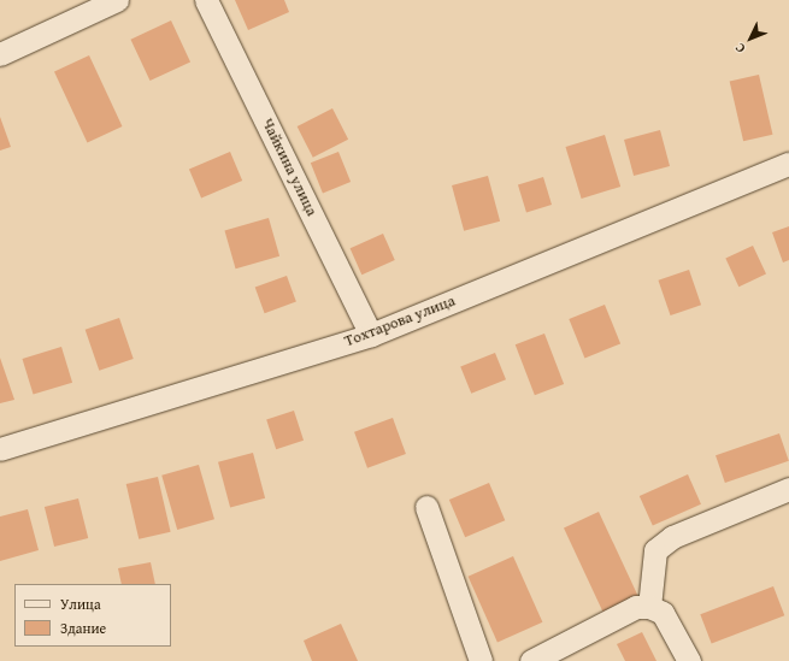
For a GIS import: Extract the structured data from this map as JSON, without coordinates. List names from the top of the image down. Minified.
{"streets":{"street":["Чайкина улица","Тохтарова улица"]},"crossings":[["Чайкина улица","Тохтарова улица"]],"legend":["Улица","Здание"],"north":"bottom left"}
